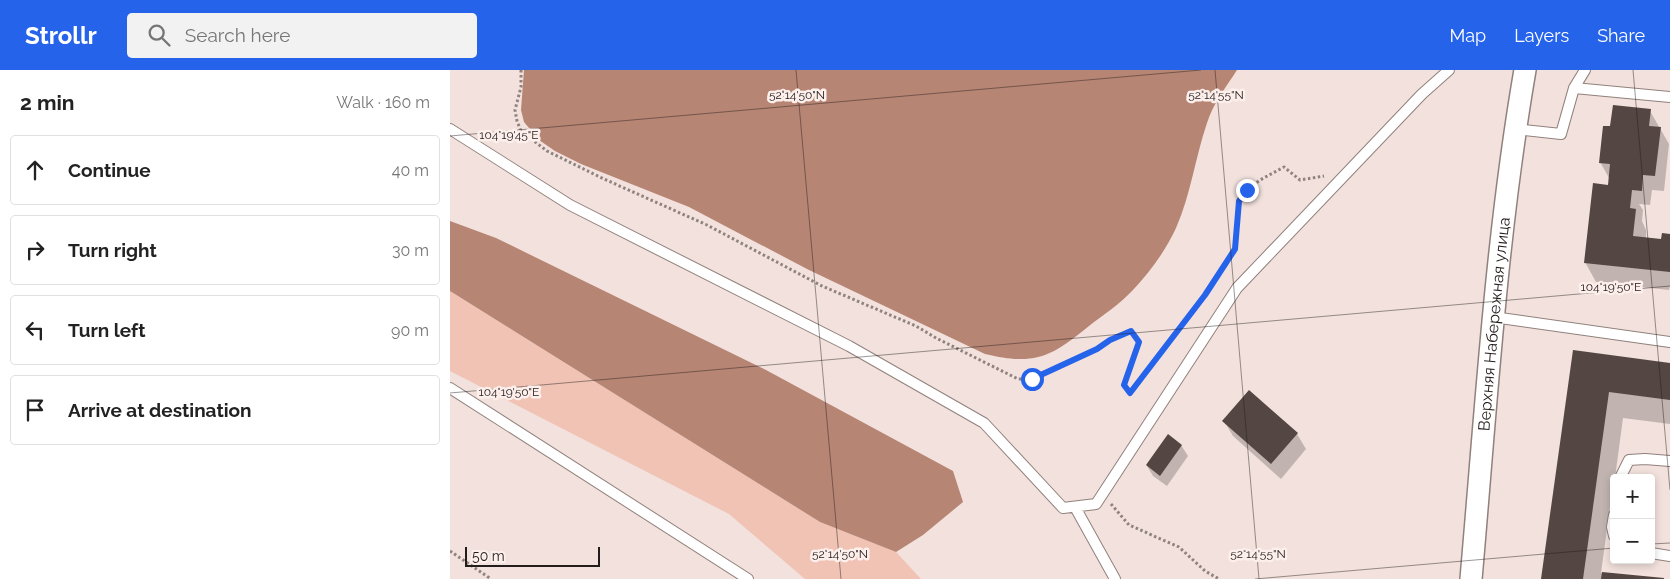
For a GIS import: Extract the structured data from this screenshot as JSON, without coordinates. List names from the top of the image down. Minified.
{"streets":{"street":["Верхняя Набережная улица"]},"scale_bar":"50 m","page":{"header":"Strollr","search":"Search here","nav":["Map","Layers","Share"],"heading":["2 min","Walk · 160 m"],"list":[["Continue","40 m"],["Turn right","30 m"],["Turn left","90 m"],"Arrive at destination"],"map_buttons":["+","−"],"scale":"50 m"},"coordinates":["52°14'50\"N","52°14'55\"N","104°19'45\"E","104°19'50\"E"]}
